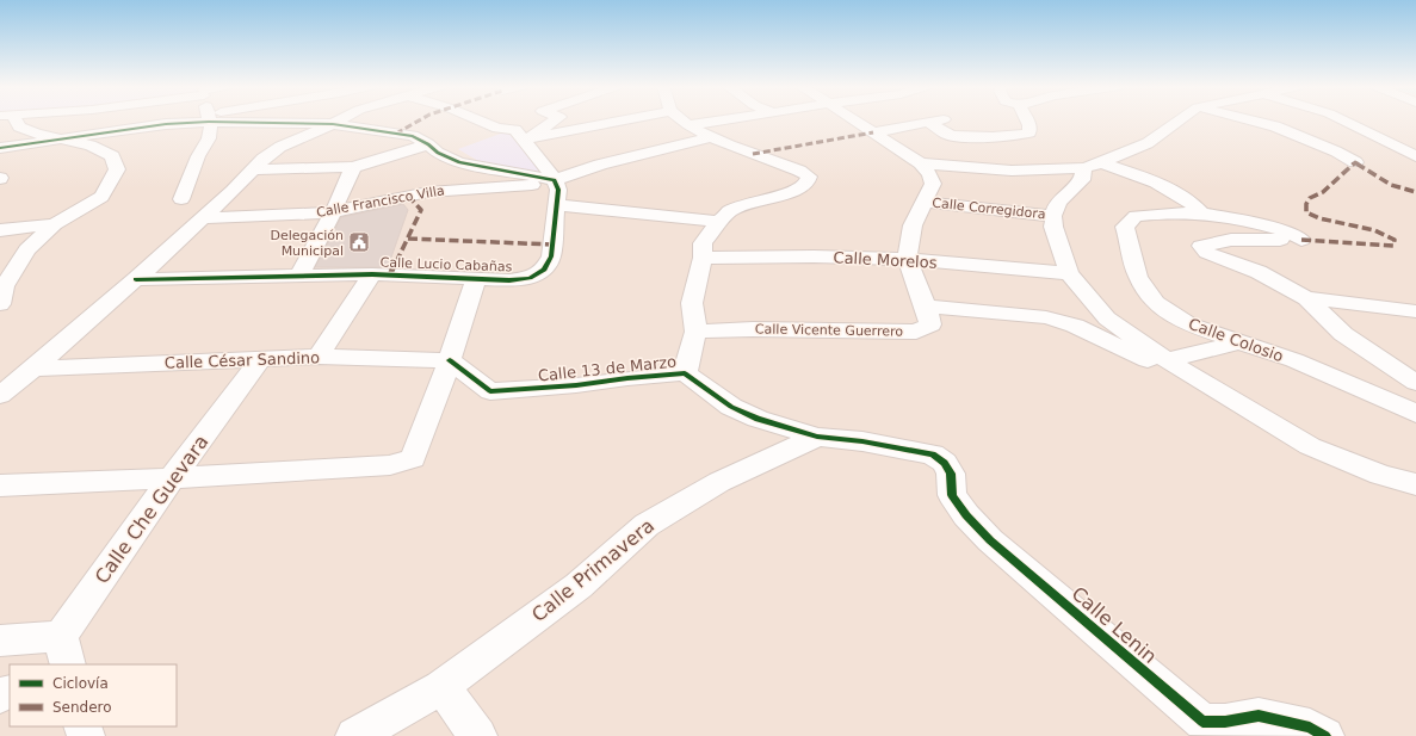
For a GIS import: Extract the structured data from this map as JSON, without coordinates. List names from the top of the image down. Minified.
{"streets":{"street":["Calle Francisco Villa","Calle Corregidora","Calle Morelos","Calle Lucio Cabañas","Calle Vicente Guerrero","Calle Colosio","Calle César Sandino","Calle 13 de Marzo","Calle Che Guevara","Calle Primavera","Calle Lenin"]},"crossings":[["Calle Francisco Villa","Calle Lucio Cabañas"],["Calle Corregidora","Calle Vicente Guerrero"],["Calle Morelos","Calle Vicente Guerrero"],["Calle Morelos","Calle 13 de Marzo"],["Calle Vicente Guerrero","Calle 13 de Marzo"],["Calle César Sandino","Calle 13 de Marzo"],["Calle César Sandino","Calle Che Guevara"],["Calle 13 de Marzo","Calle Primavera"],["Calle 13 de Marzo","Calle Lenin"]],"places":{"public building":["Delegación Municipal"]},"legend":["Ciclovía","Sendero"]}
